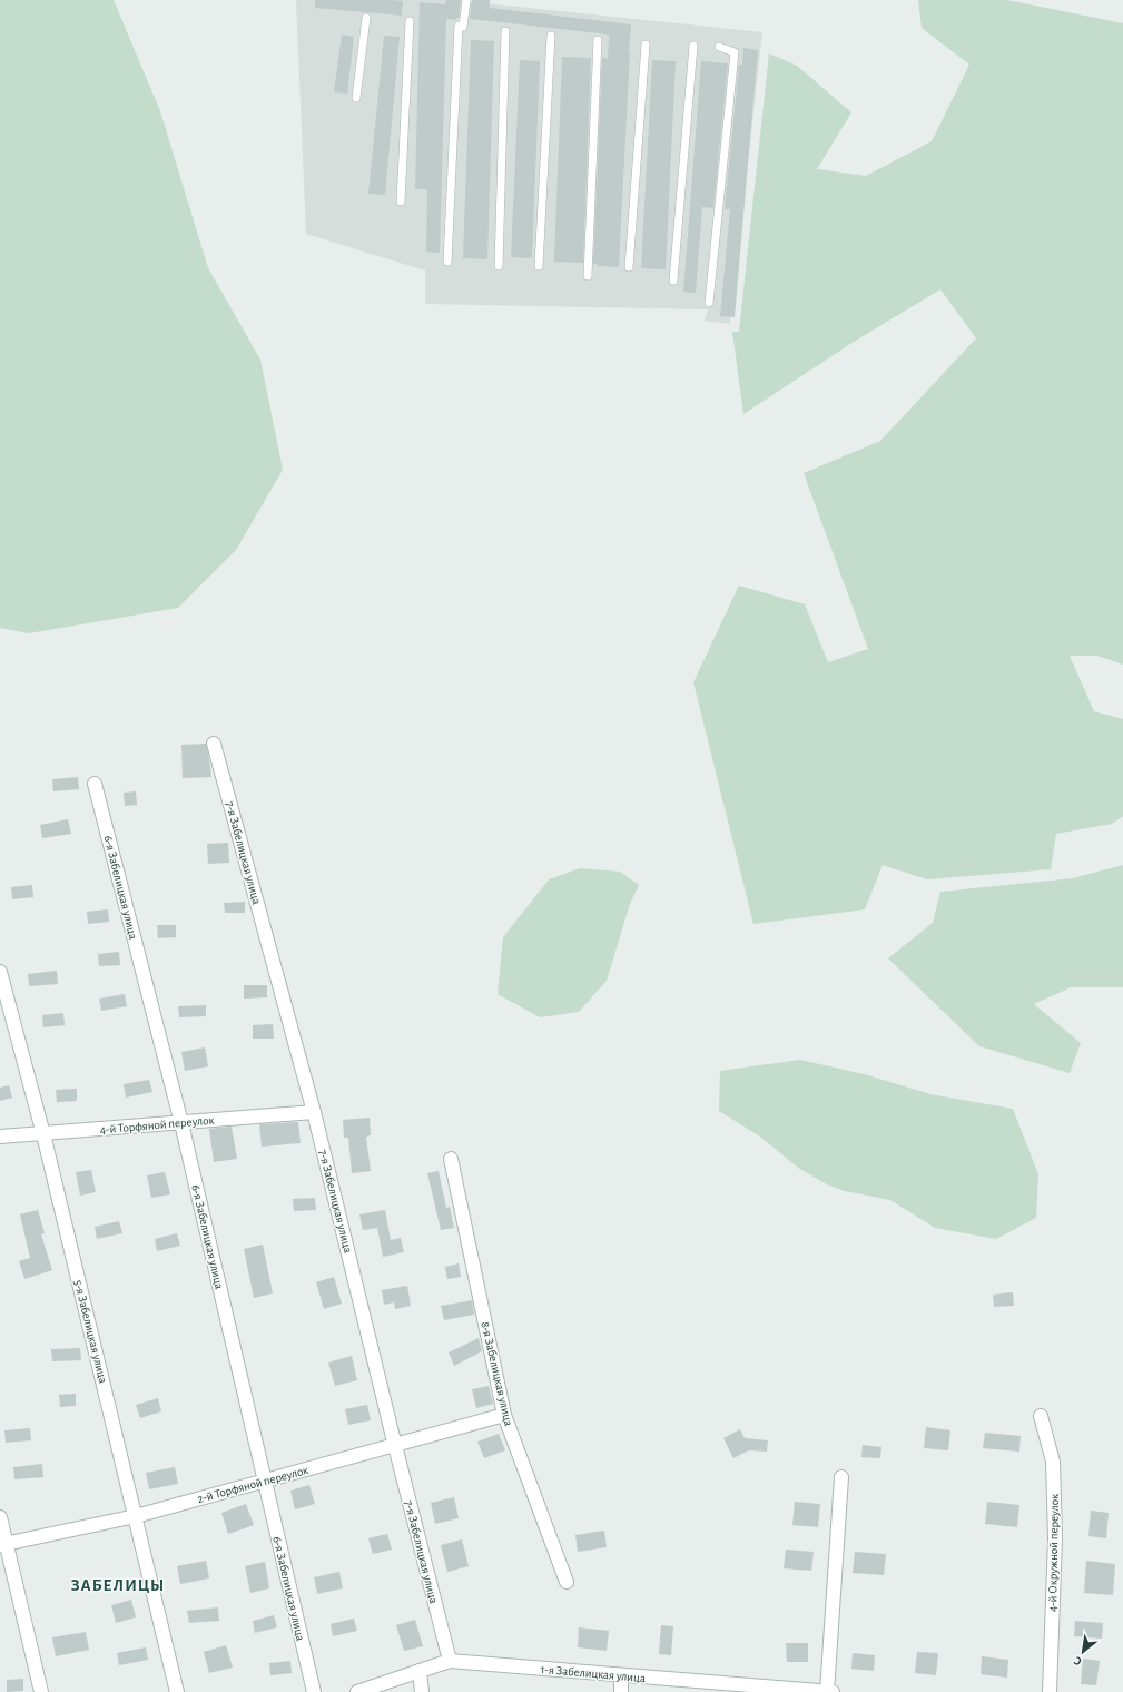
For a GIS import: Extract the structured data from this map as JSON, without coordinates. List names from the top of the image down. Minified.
{"streets":{"street":["7-я Забелицкая улица","6-я Забелицкая улица","4-й Торфяной переулок","5-я Забелицкая улица","8-я Забелицкая улица","2-й Торфяной переулок","4-й Окружной переулок","1-я Забелицкая улица"]},"crossings":[["7-я Забелицкая улица","4-й Торфяной переулок"],["7-я Забелицкая улица","2-й Торфяной переулок"],["7-я Забелицкая улица","1-я Забелицкая улица"],["6-я Забелицкая улица","4-й Торфяной переулок"],["6-я Забелицкая улица","2-й Торфяной переулок"],["4-й Торфяной переулок","5-я Забелицкая улица"],["5-я Забелицкая улица","2-й Торфяной переулок"],["8-я Забелицкая улица","2-й Торфяной переулок"]],"districts":["ЗАБЕЛИЦЫ"],"north":"bottom left"}
